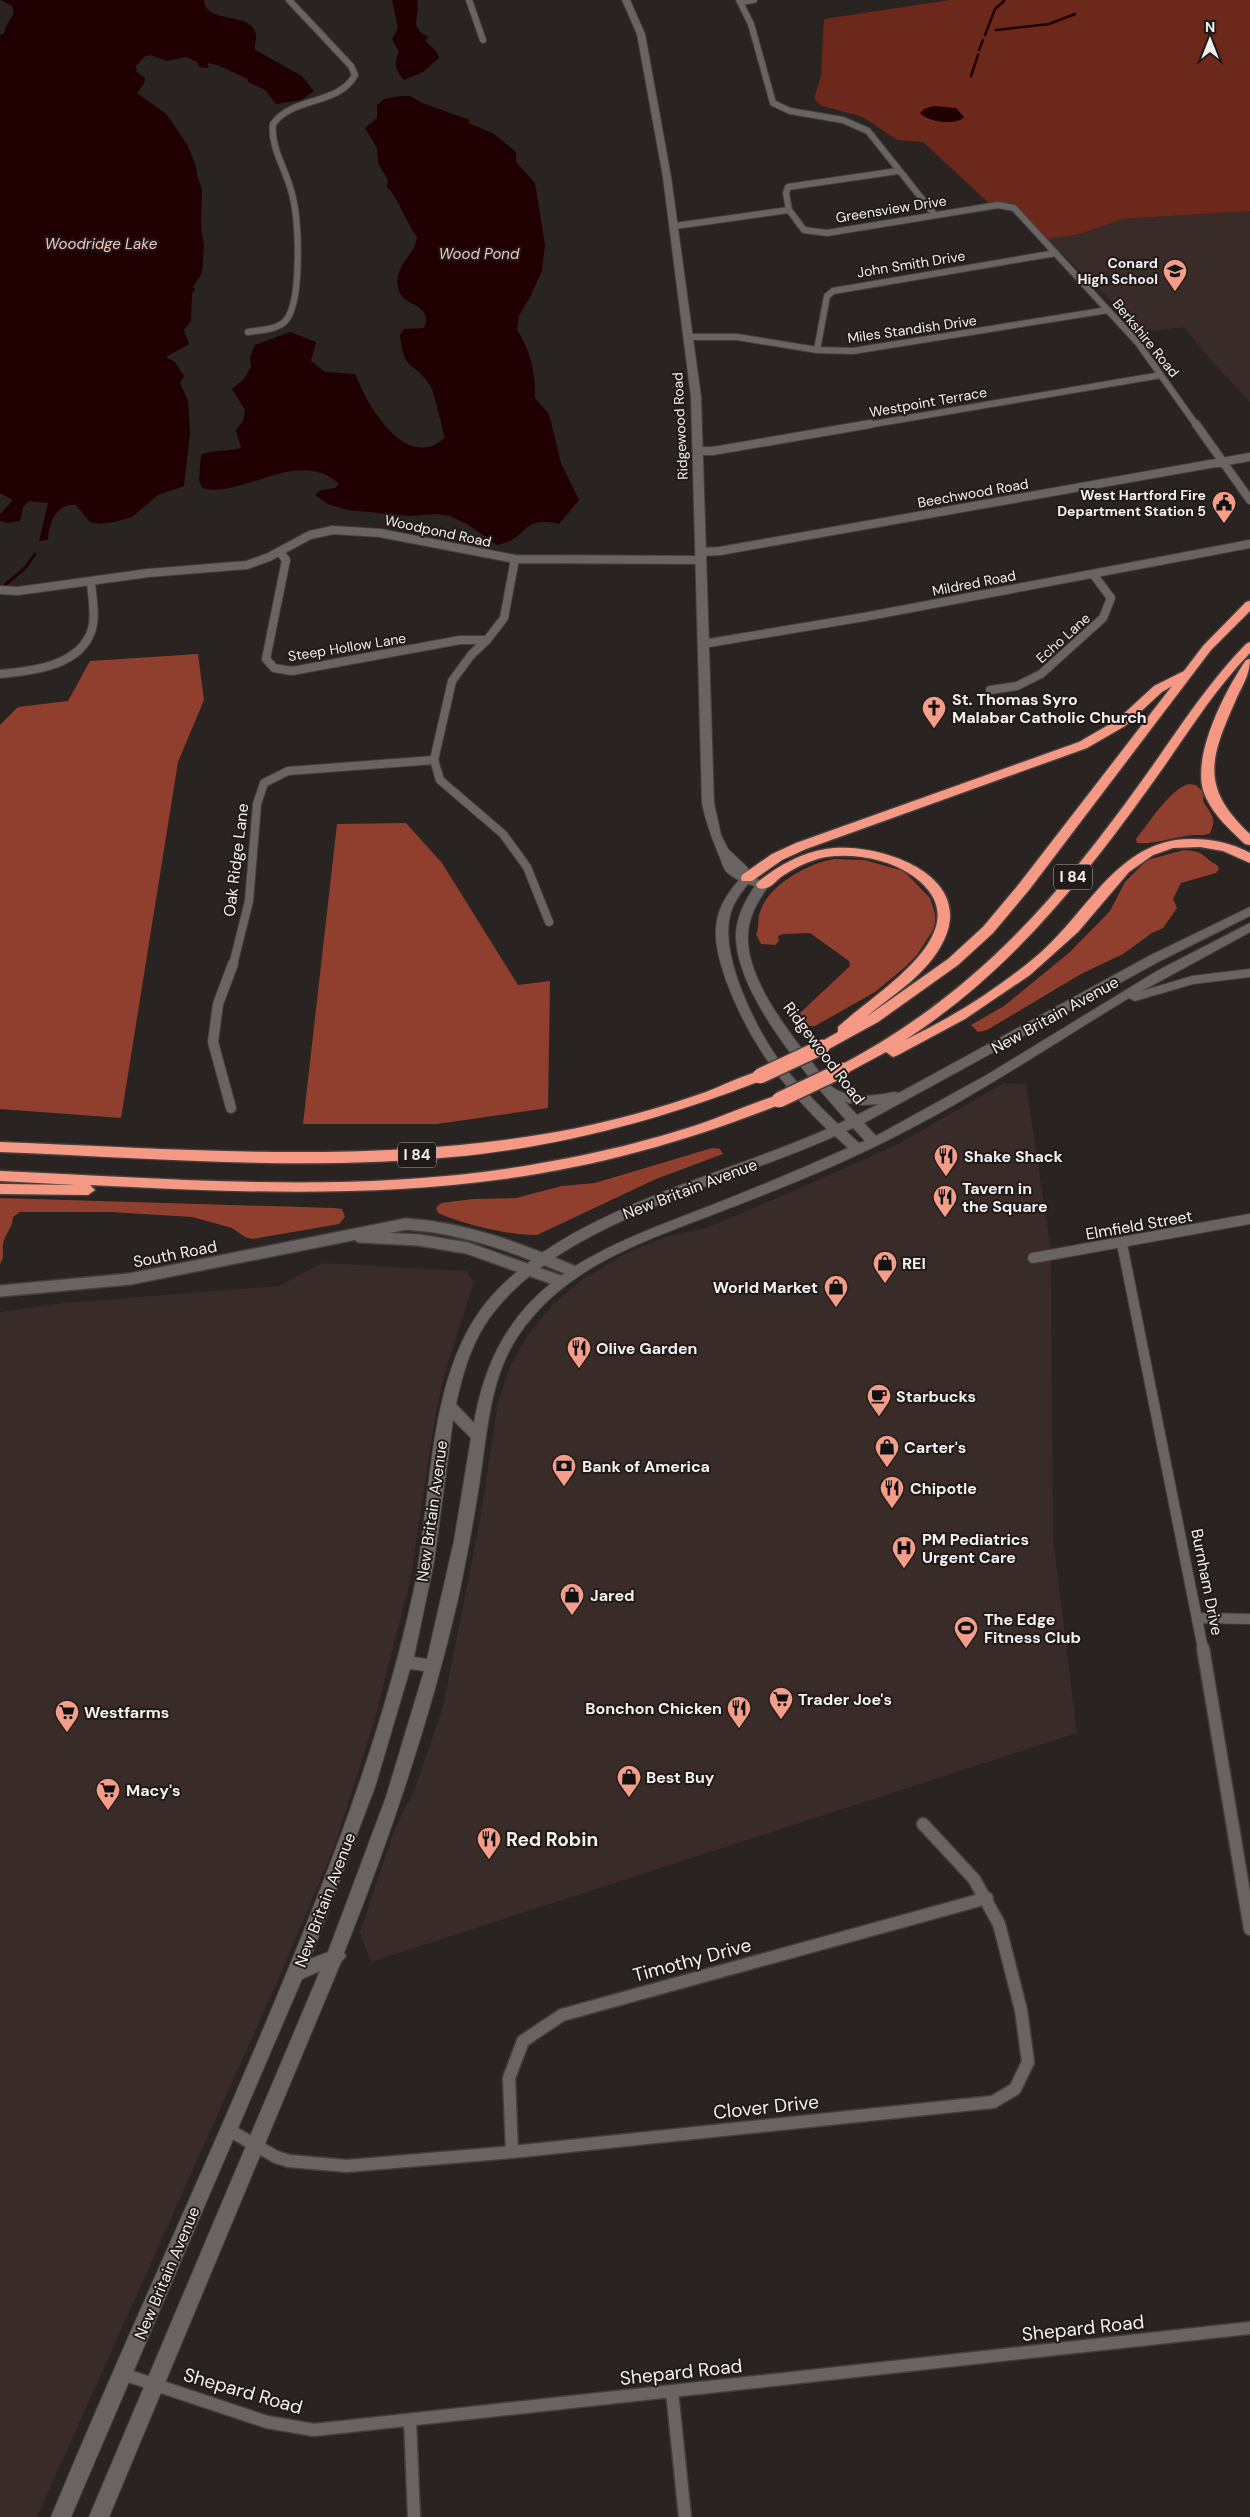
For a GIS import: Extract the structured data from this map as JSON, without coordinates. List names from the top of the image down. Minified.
{"streets":{"highway":["I 84"],"main road":["Ridgewood Road","New Britain Avenue"],"street":["Greensview Drive","John Smith Drive","Miles Standish Drive","Berkshire Road","Westpoint Terrace","Beechwood Road","Woodpond Road","Mildred Road","Echo Lane","Steep Hollow Lane","Oak Ridge Lane","Elmfield Street","South Road","Burnham Drive","Timothy Drive","Clover Drive","Shepard Road"]},"crossings":[["Greensview Drive","Berkshire Road"],["John Smith Drive","Miles Standish Drive"],["John Smith Drive","Berkshire Road"],["Miles Standish Drive","Berkshire Road"],["Miles Standish Drive","Ridgewood Road"],["Berkshire Road","Westpoint Terrace"],["Berkshire Road","Beechwood Road"],["Westpoint Terrace","Ridgewood Road"],["Ridgewood Road","Beechwood Road"],["Ridgewood Road","Woodpond Road"],["Ridgewood Road","Mildred Road"],["Ridgewood Road","New Britain Avenue"],["Beechwood Road","Woodpond Road"],["Woodpond Road","Steep Hollow Lane"],["Mildred Road","Echo Lane"],["New Britain Avenue","South Road"],["New Britain Avenue","Clover Drive"],["New Britain Avenue","Shepard Road"],["Elmfield Street","Burnham Drive"],["Timothy Drive","Clover Drive"]],"water":["Woodridge Lake","Wood Pond"],"places":{"school or university":["Conard High School"],"public building":["West Hartford Fire Department Station 5"],"church":["St. Thomas Syro Malabar Catholic Church"],"restaurant":["Shake Shack","Tavern in the Square","Olive Garden","Chipotle","Bonchon Chicken","Red Robin"],"shop":["REI","World Market","Carter's","Jared","Best Buy"],"cafe":["Starbucks"],"bank":["Bank of America"],"hospital":["PM Pediatrics Urgent Care"],"sports":["The Edge Fitness Club"],"supermarket":["Trader Joe's","Westfarms","Macy's"]},"north":"top"}
